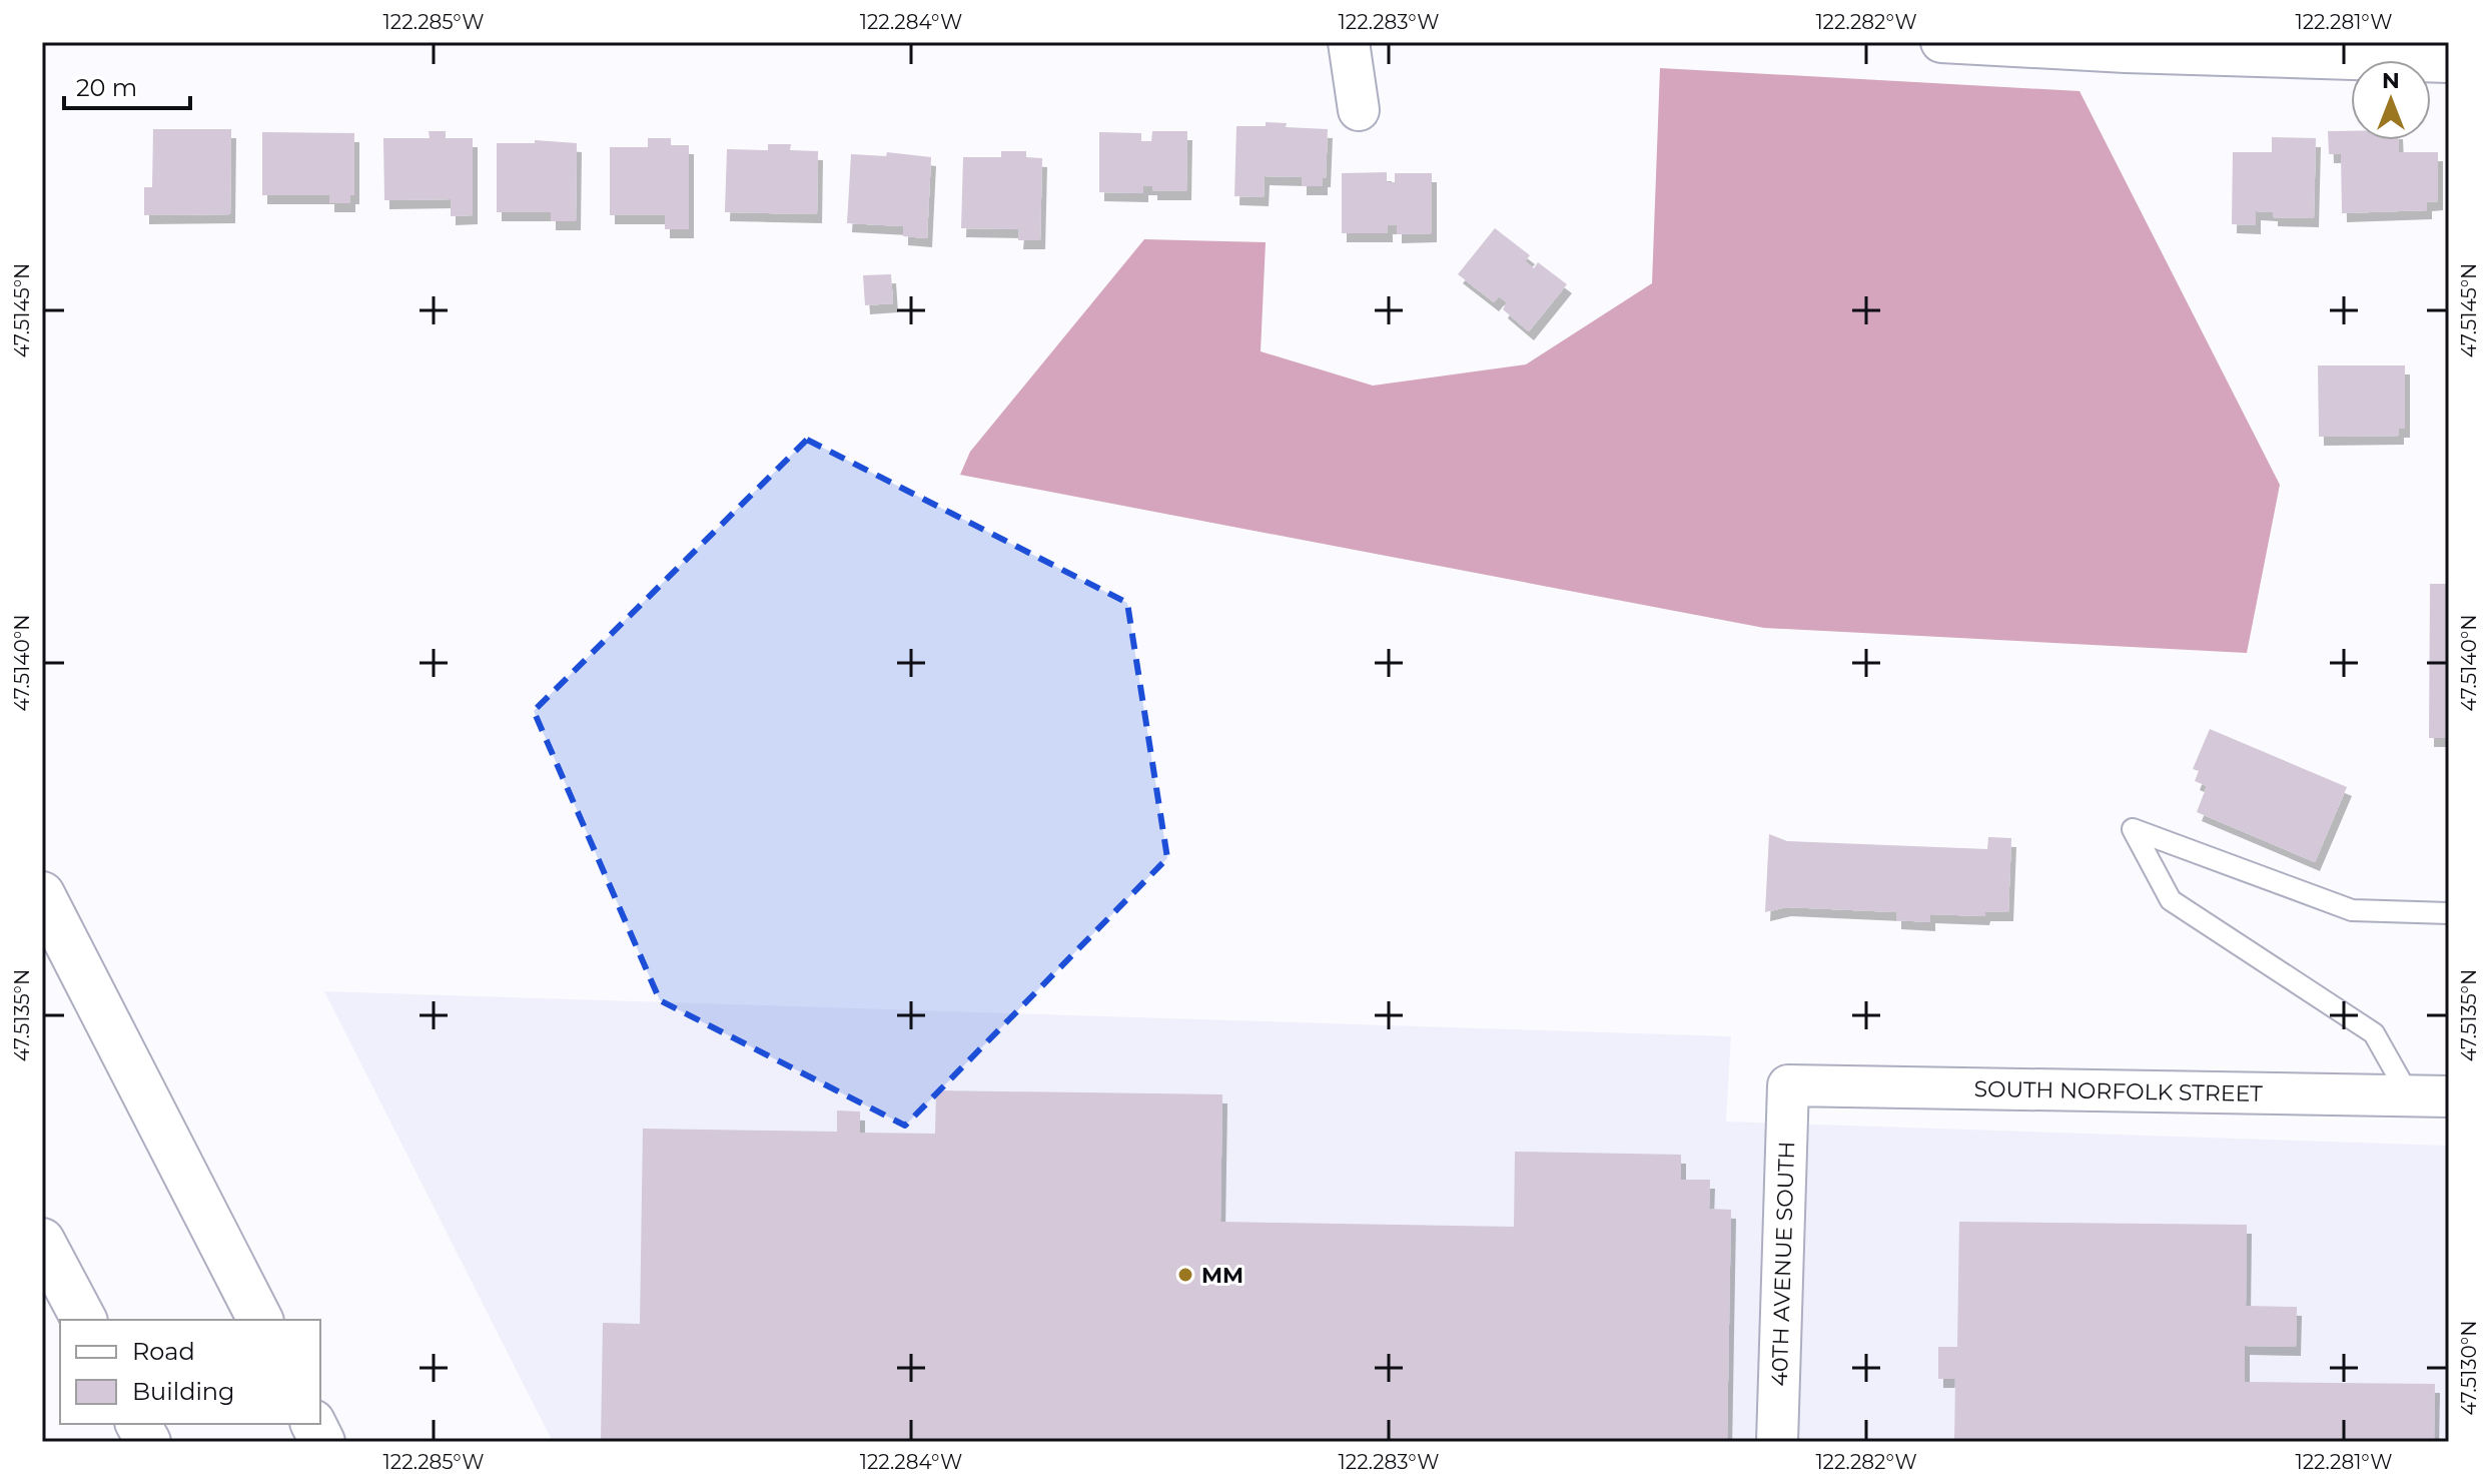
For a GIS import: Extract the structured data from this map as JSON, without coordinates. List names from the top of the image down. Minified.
{"streets":{"street":["SOUTH NORFOLK STREET","40TH AVENUE SOUTH"]},"crossings":[["SOUTH NORFOLK STREET","40TH AVENUE SOUTH"]],"places":["MM"],"legend":["Road","Building"],"scale_bar":"20 m","north":"top","coordinates":["122.285°W","122.284°W","122.283°W","122.282°W","122.281°W","47.5145°N","47.5140°N","47.5135°N","47.5130°N"]}
